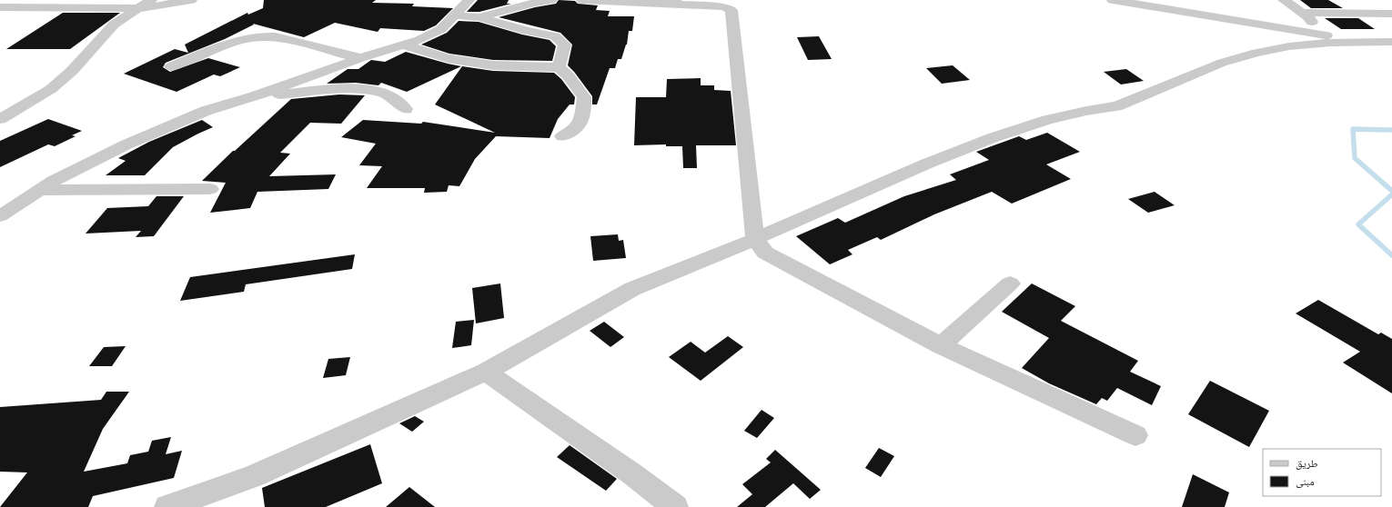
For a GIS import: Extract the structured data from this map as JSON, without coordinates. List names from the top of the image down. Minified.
{"legend":["طريق","مبنى"]}
